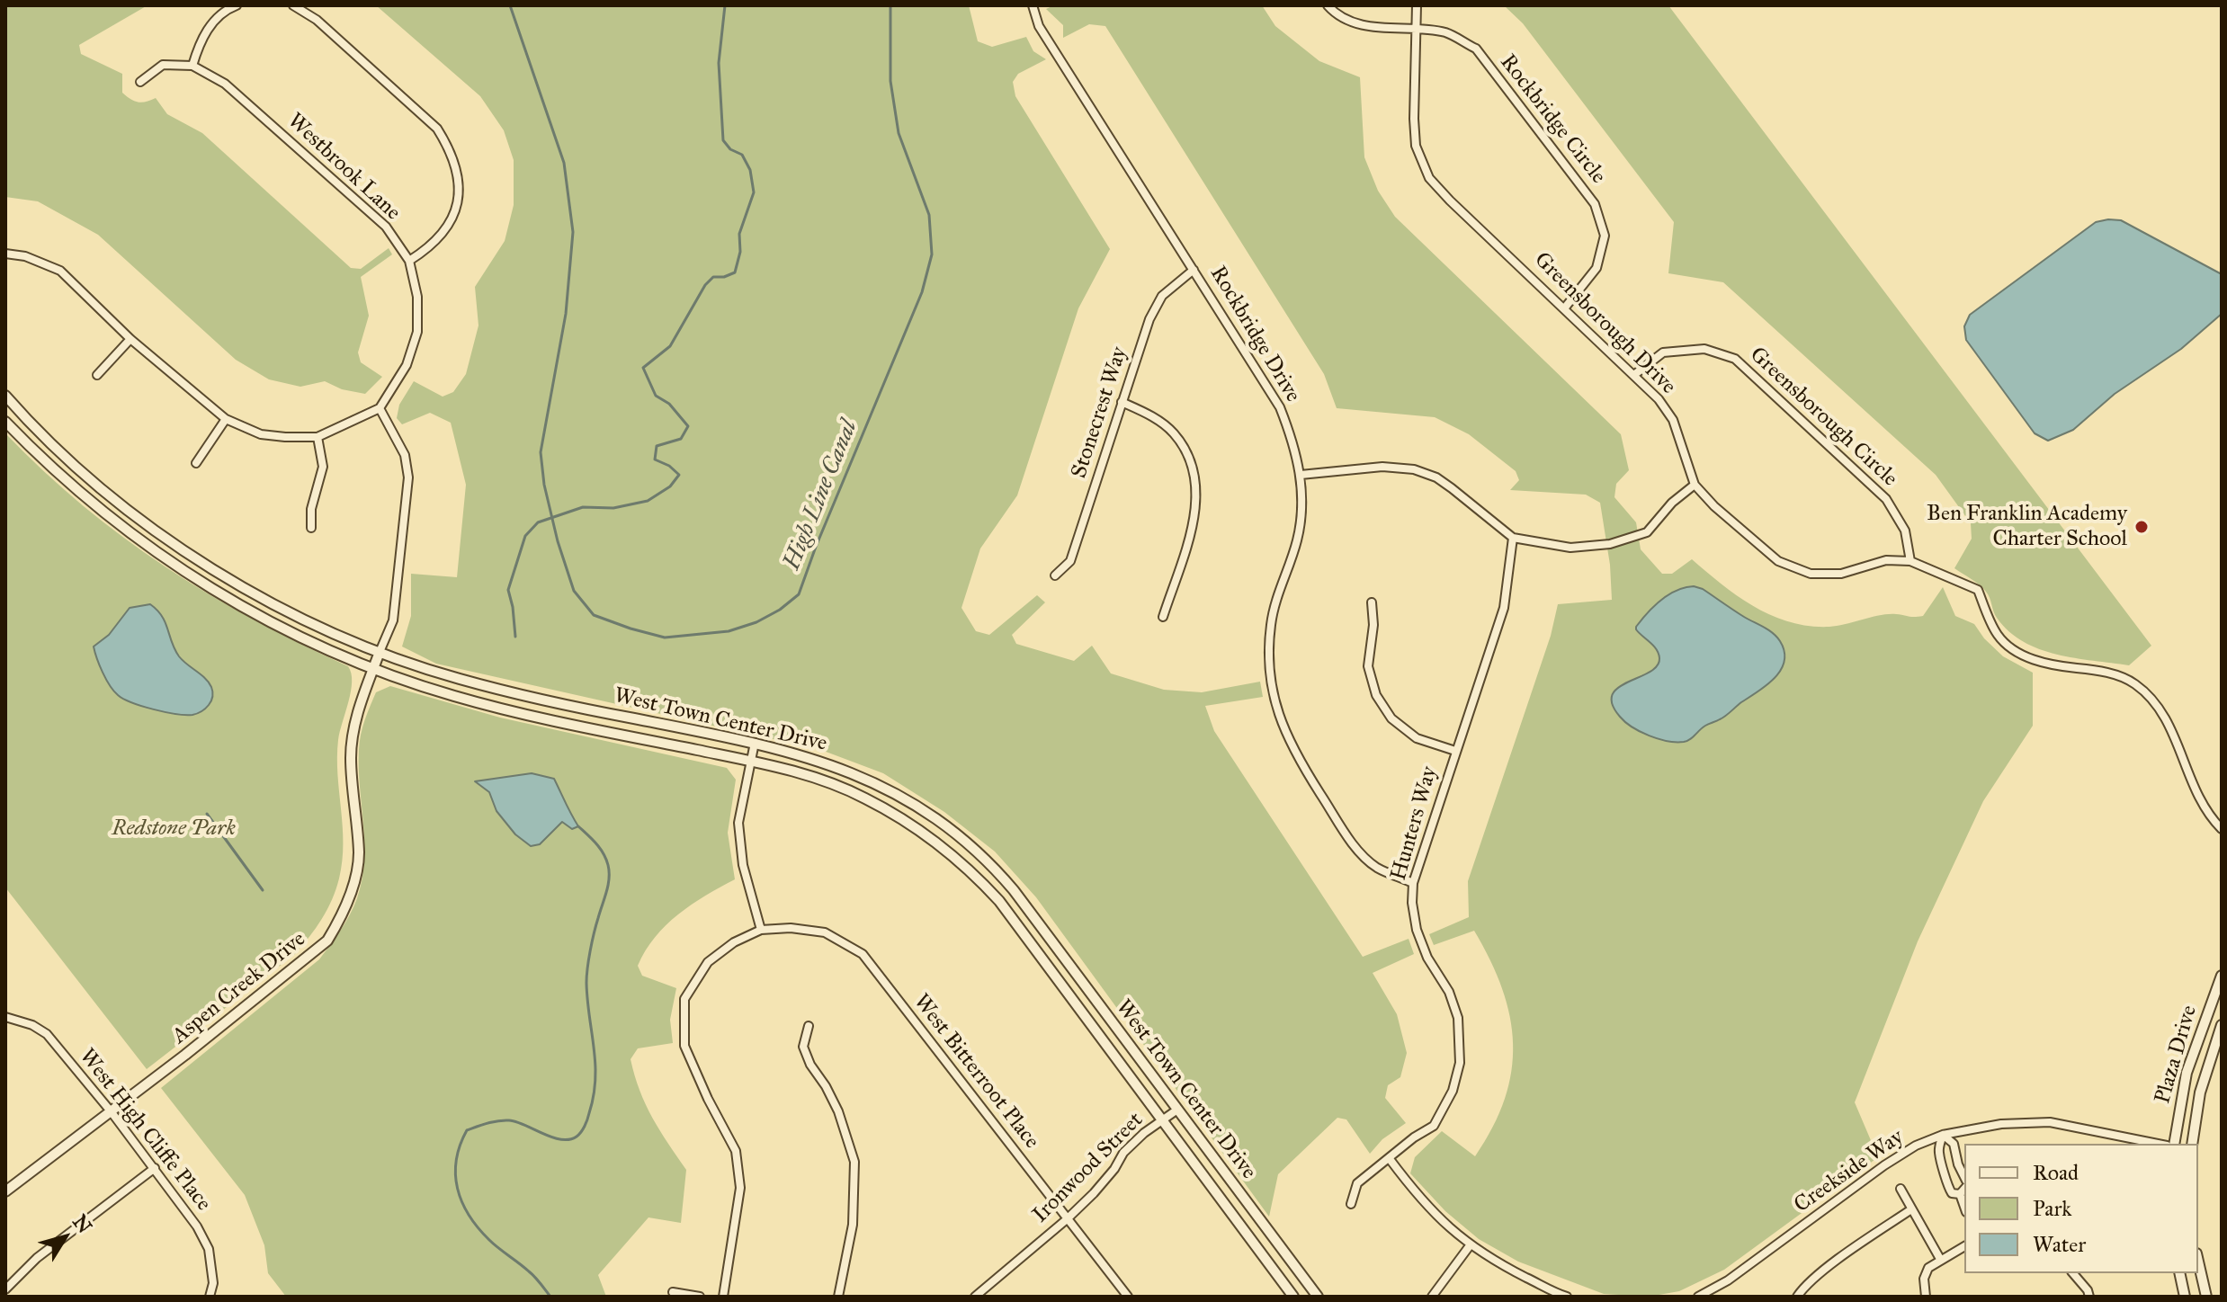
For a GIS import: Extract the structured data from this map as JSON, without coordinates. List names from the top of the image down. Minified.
{"streets":{"street":["Rockbridge Circle","Westbrook Lane","Greensborough Drive","Rockbridge Drive","Stonecrest Way","Greensborough Circle","West Town Center Drive","Hunters Way","Aspen Creek Drive","Plaza Drive","West Bitterroot Place","West High Cliffe Place","Ironwood Street","Creekside Way"]},"crossings":[["Rockbridge Circle","Greensborough Drive"],["Westbrook Lane","Aspen Creek Drive"],["Greensborough Drive","Greensborough Circle"],["Rockbridge Drive","Stonecrest Way"],["Rockbridge Drive","Hunters Way"],["West Town Center Drive","Aspen Creek Drive"],["West Town Center Drive","Ironwood Street"],["Aspen Creek Drive","West High Cliffe Place"],["West Bitterroot Place","Ironwood Street"]],"water":["High Line Canal"],"parks":["Redstone Park"],"places":["Ben Franklin Academy Charter School"],"legend":["Road","Park","Water"],"north":"top right"}
